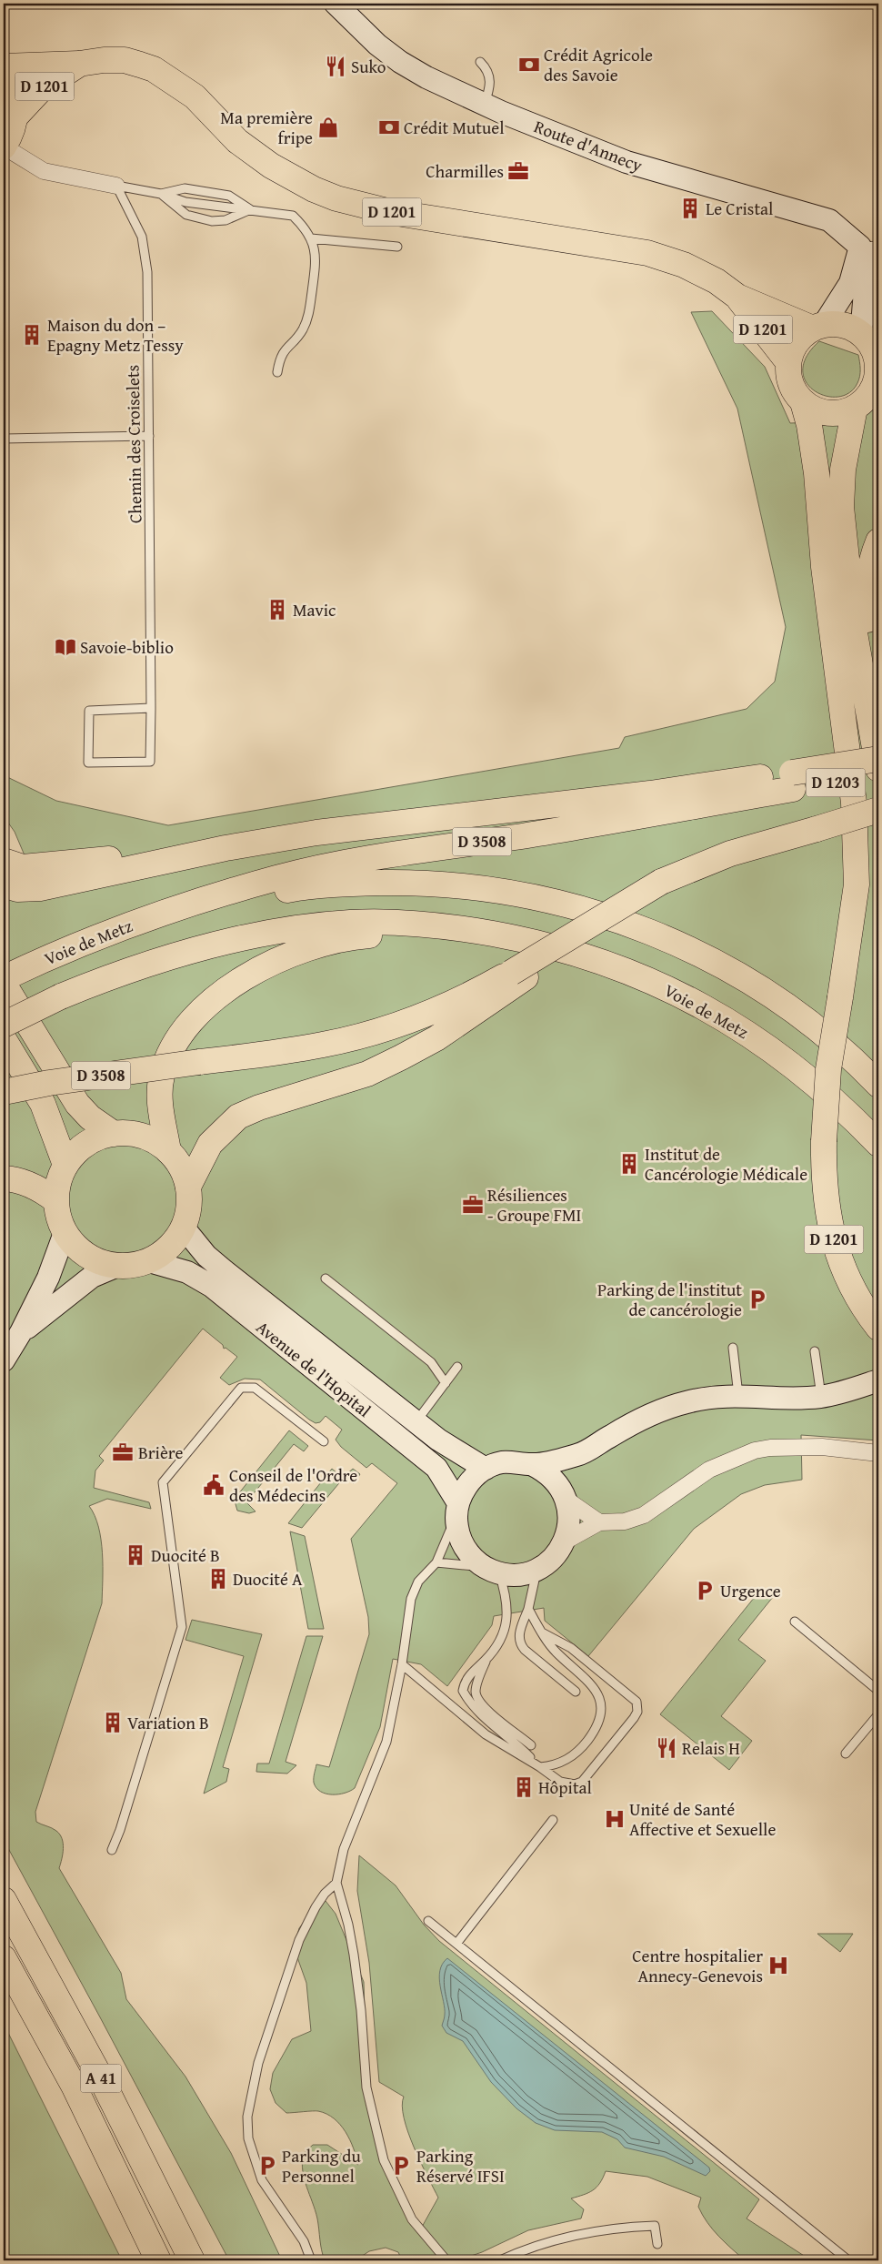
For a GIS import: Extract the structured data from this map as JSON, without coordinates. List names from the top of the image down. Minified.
{"streets":{"main road":["D 1201","D 1203","D 3508","Voie de Metz","A 41"],"street":["Route d'Annecy","Avenue de l'Hopital"],"lane":["Chemin des Croiselets"]},"crossings":[["D 1201","Route d'Annecy"],["D 1203","D 3508"],["D 3508","Voie de Metz"]],"places":{"bank":["Crédit Agricole des Savoie","Crédit Mutuel"],"restaurant":["Suko","Relais H"],"shop":["Ma première fripe"],"office":["Charmilles","Résiliences - Groupe FMI","Brière"],"building":["Le Cristal","Maison du don – Epagny Metz Tessy","Mavic","Institut de Cancérologie Médicale","Duocité B","Duocité A","Variation B","Hôpital"],"library":["Savoie-biblio"],"parking":["Parking de l'institut de cancérologie","Urgence","Parking du Personnel","Parking Réservé IFSI"],"public building":["Conseil de l'Ordre des Médecins"],"hospital":["Unité de Santé Affective et Sexuelle","Centre hospitalier Annecy-Genevois"]}}
